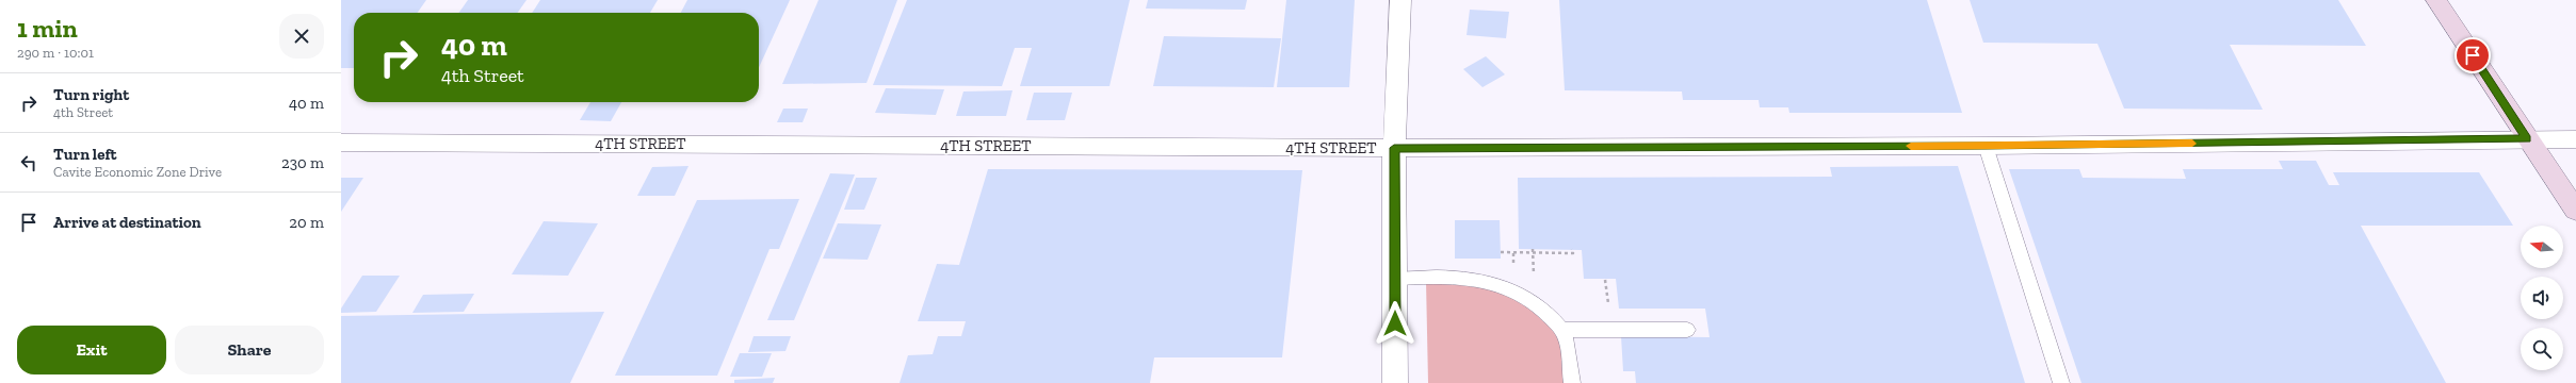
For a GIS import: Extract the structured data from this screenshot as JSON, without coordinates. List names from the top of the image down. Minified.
{"streets":{"street":["4TH STREET"]},"north":"left","page":{"heading":["1 min","290 m · 10:01"],"turn":["40 m","4th Street"],"list":[{"name":"Turn right","note":"4th Street","value":"40 m"},{"name":"Turn left","note":"Cavite Economic Zone Drive","value":"230 m"},{"name":"Arrive at destination","value":"20 m"}],"buttons":["Exit","Share"]}}
